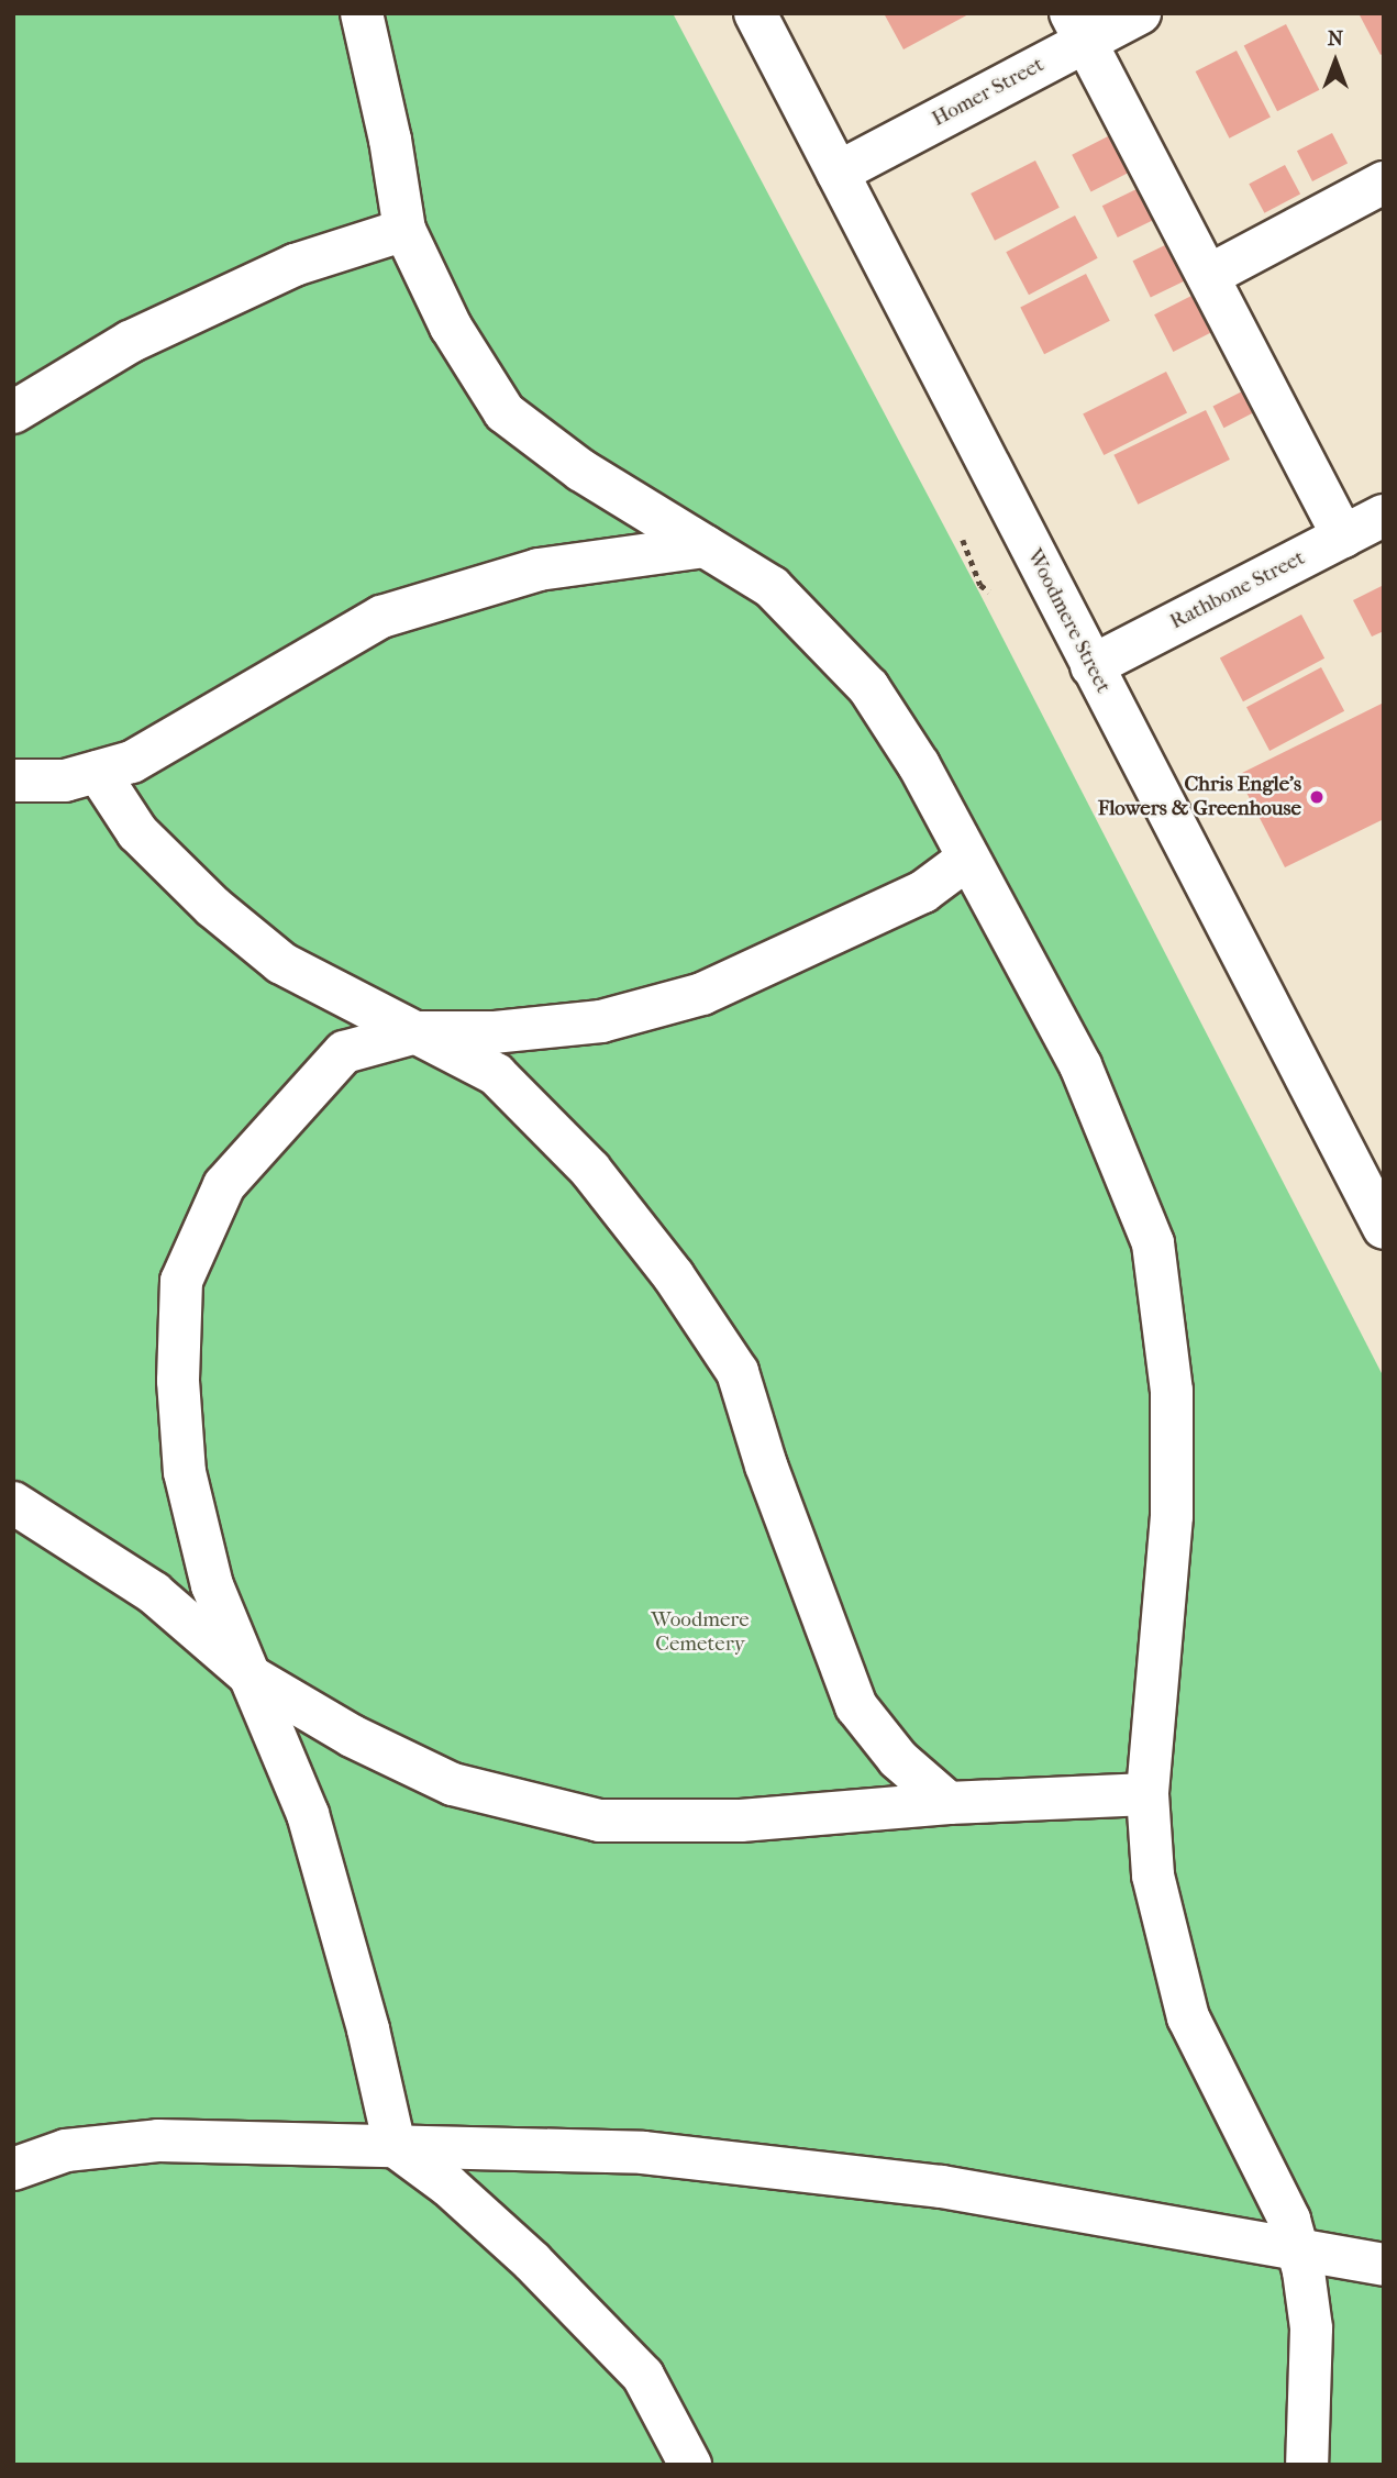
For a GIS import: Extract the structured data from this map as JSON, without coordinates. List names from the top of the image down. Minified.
{"streets":{"street":["Homer Street","Rathbone Street","Woodmere Street"]},"crossings":[["Homer Street","Woodmere Street"],["Rathbone Street","Woodmere Street"]],"parks":["Woodmere Cemetery"],"places":["Chris Engle's Flowers & Greenhouse"],"north":"top"}
